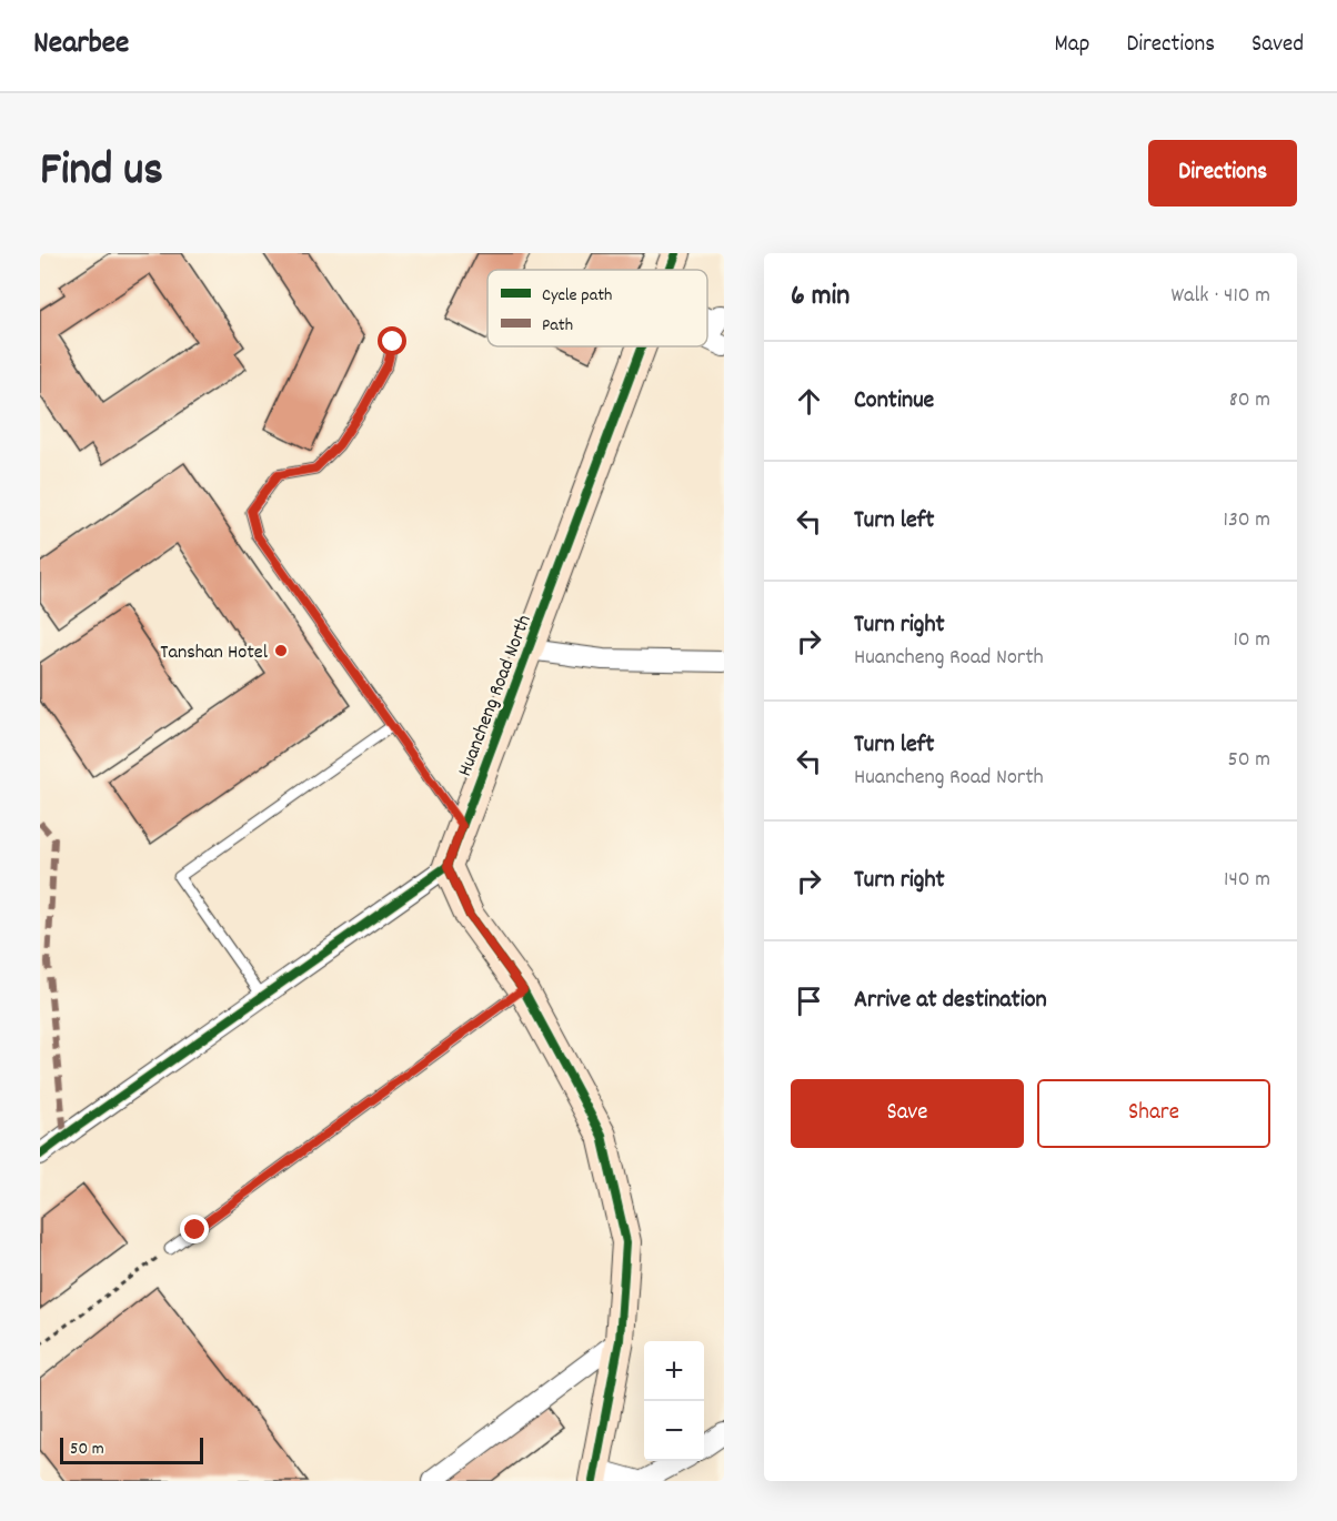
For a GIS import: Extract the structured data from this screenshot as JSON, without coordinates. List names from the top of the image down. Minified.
{"streets":{"street":["Huancheng Road North"]},"places":["Tanshan Hotel"],"legend":["Cycle path","Path"],"scale_bar":"50 m","page":{"header":"Nearbee","nav":["Map","Directions","Saved"],"title":"Find us","buttons":["Directions",["Save","Share"]],"heading":["6 min","Walk · 410 m"],"list":[["Continue","80 m"],["Turn left","130 m"],["Turn right","Huancheng Road North","10 m"],["Turn left","Huancheng Road North","50 m"],["Turn right","140 m"],"Arrive at destination"],"map_buttons":["+","−"],"scale":"50 m"}}
